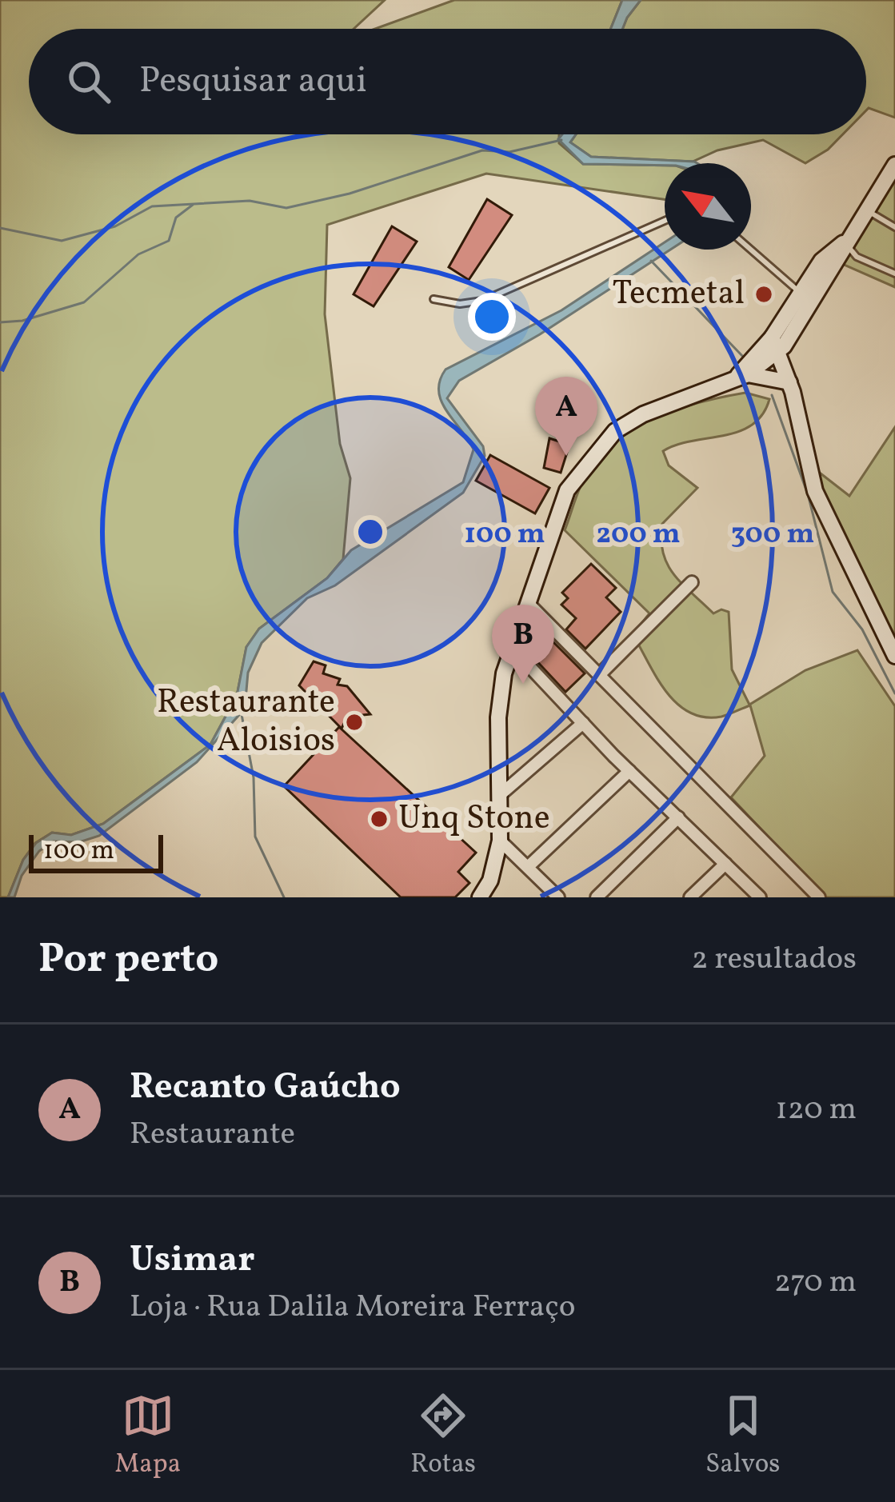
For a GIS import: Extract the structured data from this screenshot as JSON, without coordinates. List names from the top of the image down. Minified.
{"places":["Tecmetal","Restaurante Aloisios","Unq Stone"],"scale_bar":"100 m","north":"top left","page":{"search":"Pesquisar aqui","pins":["A","B"],"scale":"100 m","heading":["Por perto","2 resultados"],"list":[{"mark":"A","name":"Recanto Gaúcho","note":"Restaurante","value":"120 m"},{"mark":"B","name":"Usimar","note":"Loja · Rua Dalila Moreira Ferraço","value":"270 m"}],"nav":["Mapa","Rotas","Salvos"]},"rings":["100 m","200 m","300 m"]}
